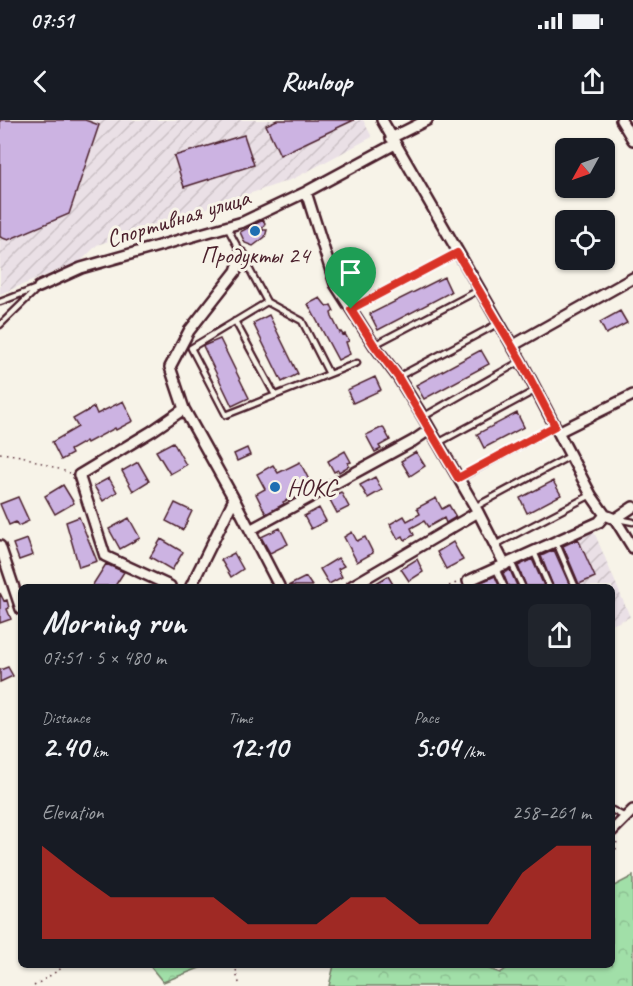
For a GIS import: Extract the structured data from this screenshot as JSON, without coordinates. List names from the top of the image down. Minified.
{"streets":{"street":["Спортивная улица"]},"places":["Продукты 24","НОКС"],"north":"bottom left","page":{"status":"07:51","header":"Runloop","heading":["Morning run","07:51 · 5 × 480 m"],"stats":[["Distance","2.40 km"],["Time","12:10"],["Pace","5:04 /km"]],"chart":["Elevation","258–261 m"]}}
